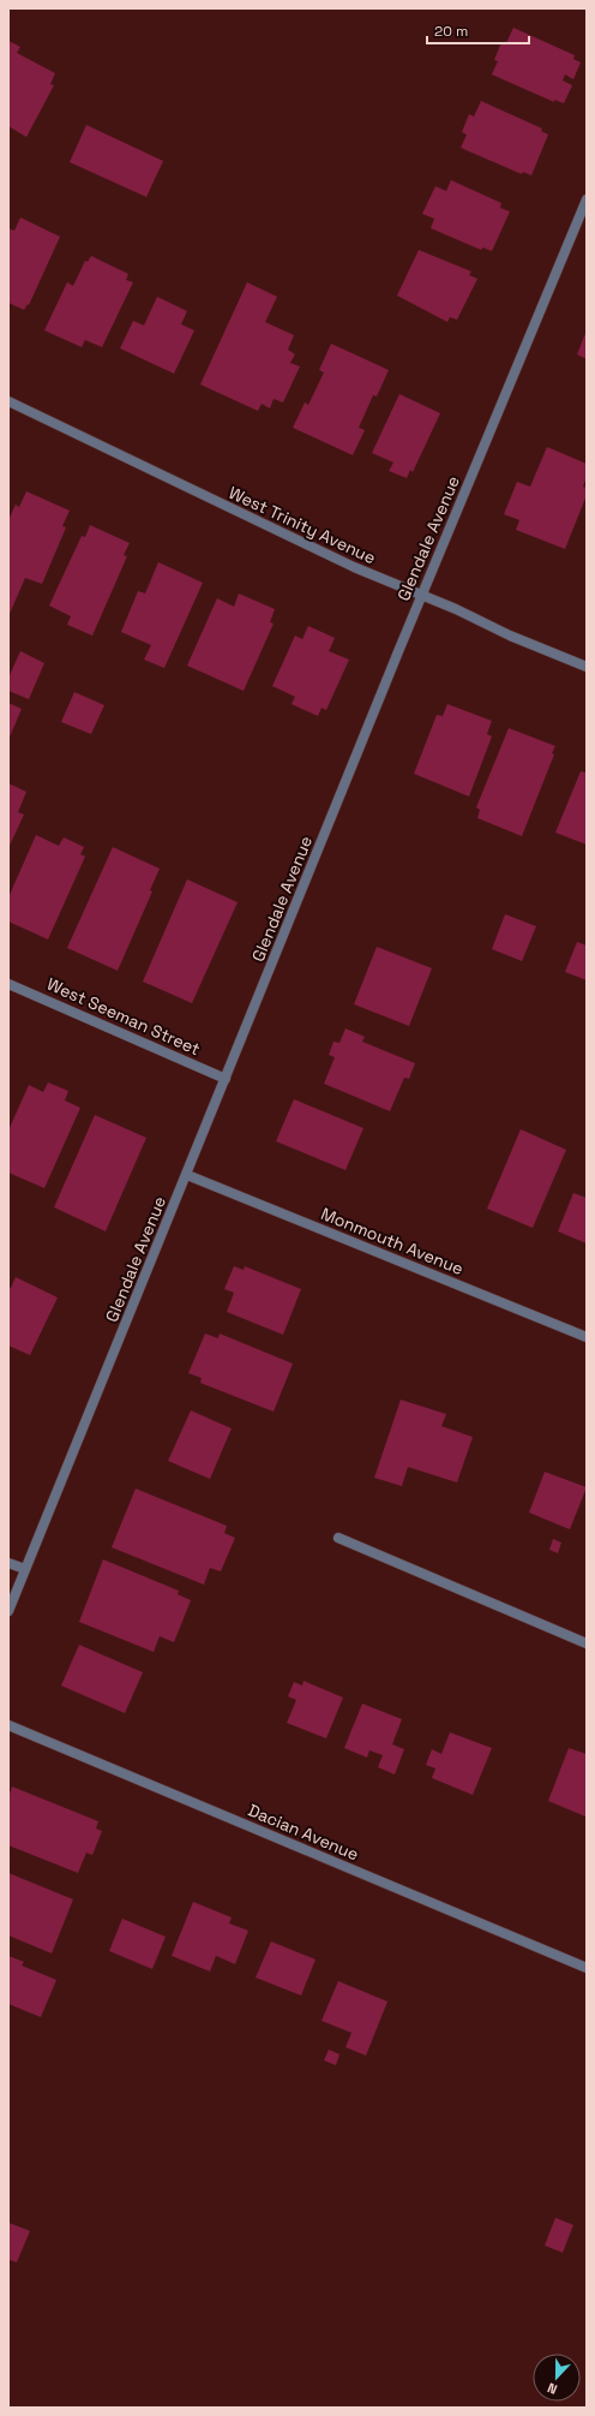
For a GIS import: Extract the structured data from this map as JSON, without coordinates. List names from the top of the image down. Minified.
{"streets":{"street":["West Trinity Avenue","Glendale Avenue","West Seeman Street","Monmouth Avenue","Dacian Avenue"]},"crossings":[["West Trinity Avenue","Glendale Avenue"],["Glendale Avenue","West Seeman Street"],["Glendale Avenue","Monmouth Avenue"]],"scale_bar":"20 m","north":"bottom"}
